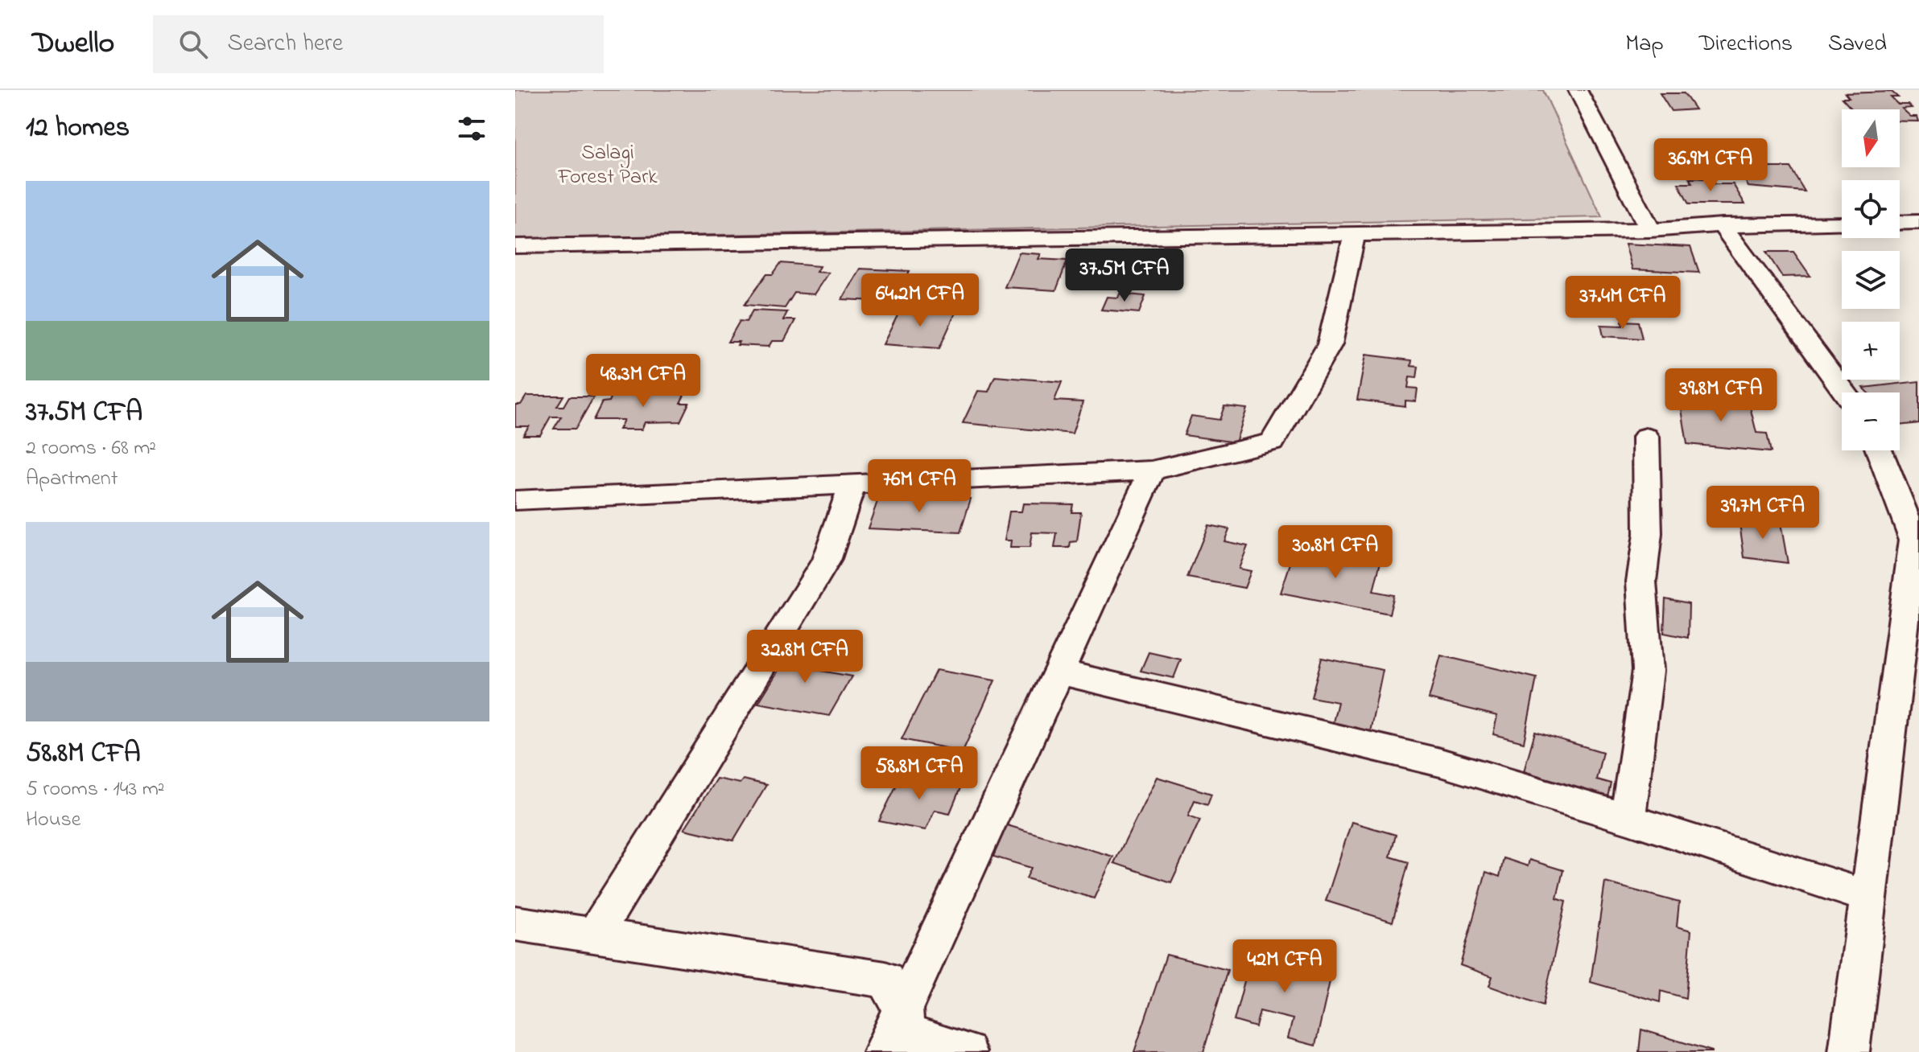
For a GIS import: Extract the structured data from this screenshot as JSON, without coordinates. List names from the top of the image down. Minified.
{"parks":["Salagi Forest Park"],"north":"bottom","page":{"header":"Dwello","search":"Search here","nav":["Map","Directions","Saved"],"heading":"12 homes","map_buttons":["+","−"],"price":["36.9M CFA","37.5M CFA","64.2M CFA","37.4M CFA","48.3M CFA","39.8M CFA","76M CFA","39.7M CFA","30.8M CFA","32.8M CFA","58.8M CFA","42M CFA"],"list":[{"name":"37.5M CFA","note":"2 rooms · 68 m² · Apartment"},{"name":"58.8M CFA","note":"5 rooms · 143 m² · House"}]}}
